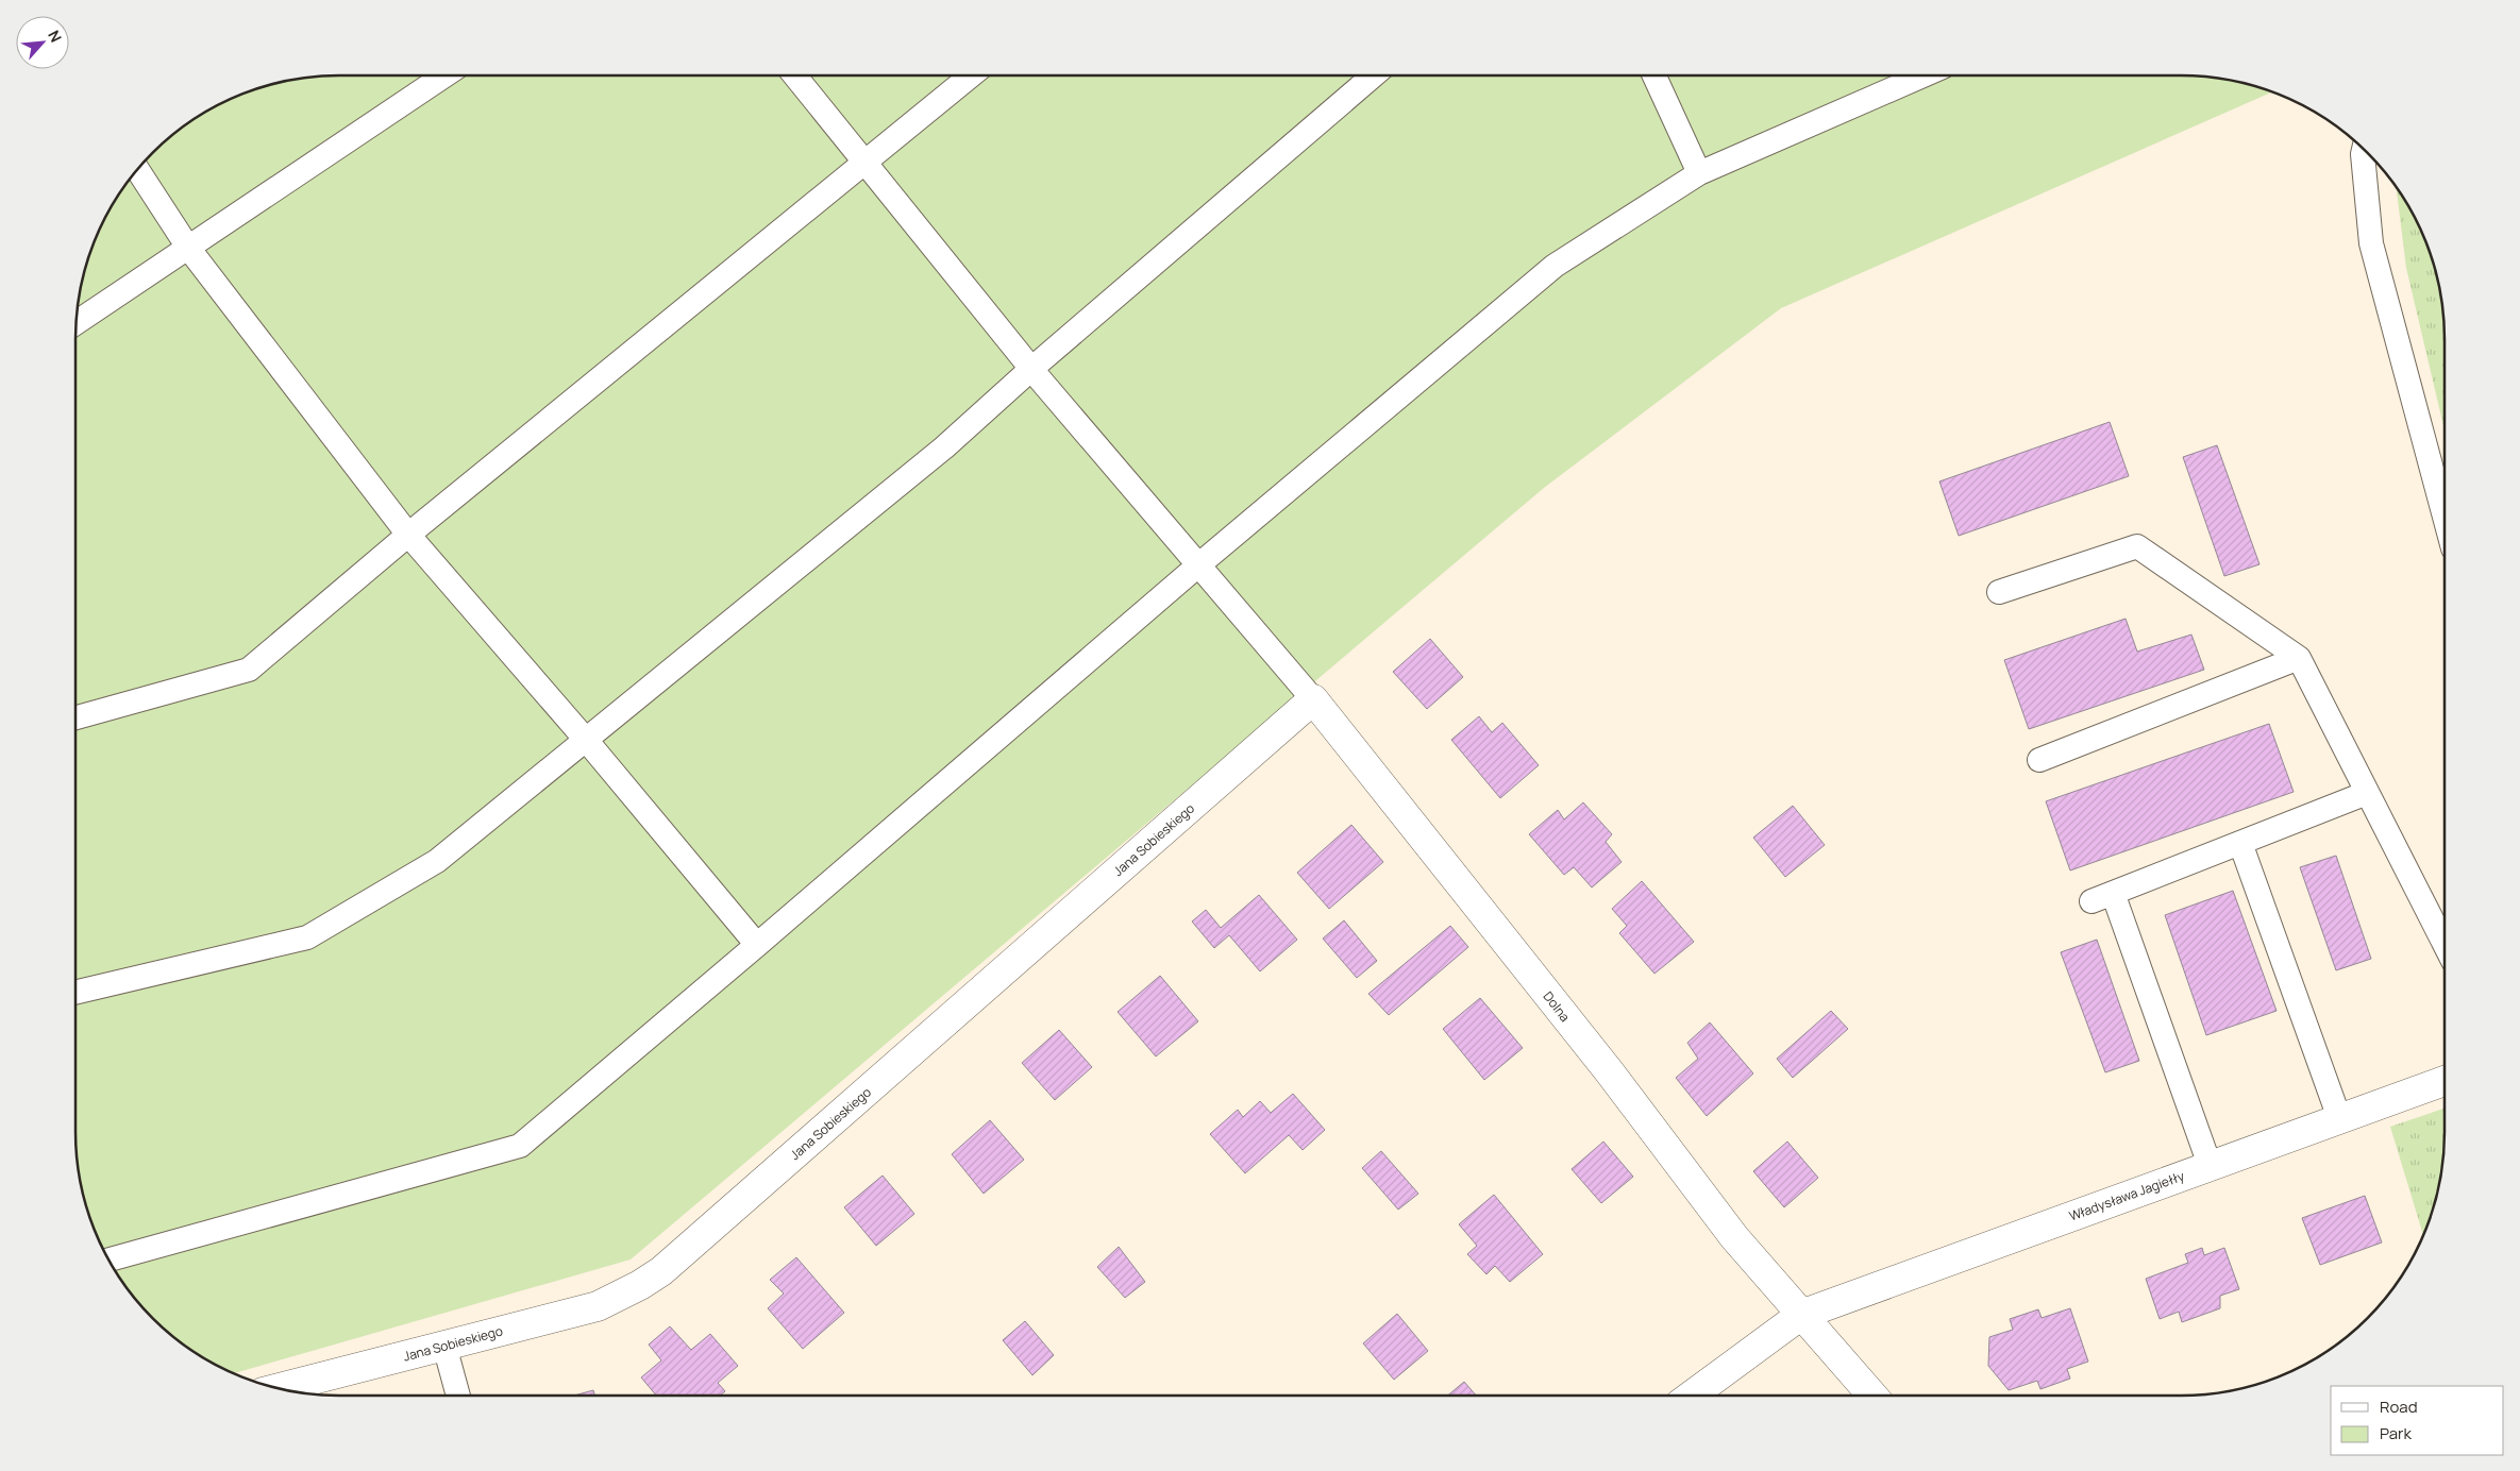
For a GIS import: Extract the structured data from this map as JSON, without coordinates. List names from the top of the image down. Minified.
{"streets":{"street":["Jana Sobieskiego","Dolna","Władysława Jagiełły"]},"crossings":[["Jana Sobieskiego","Dolna"],["Dolna","Władysława Jagiełły"]],"legend":["Road","Park"],"north":"top right"}
